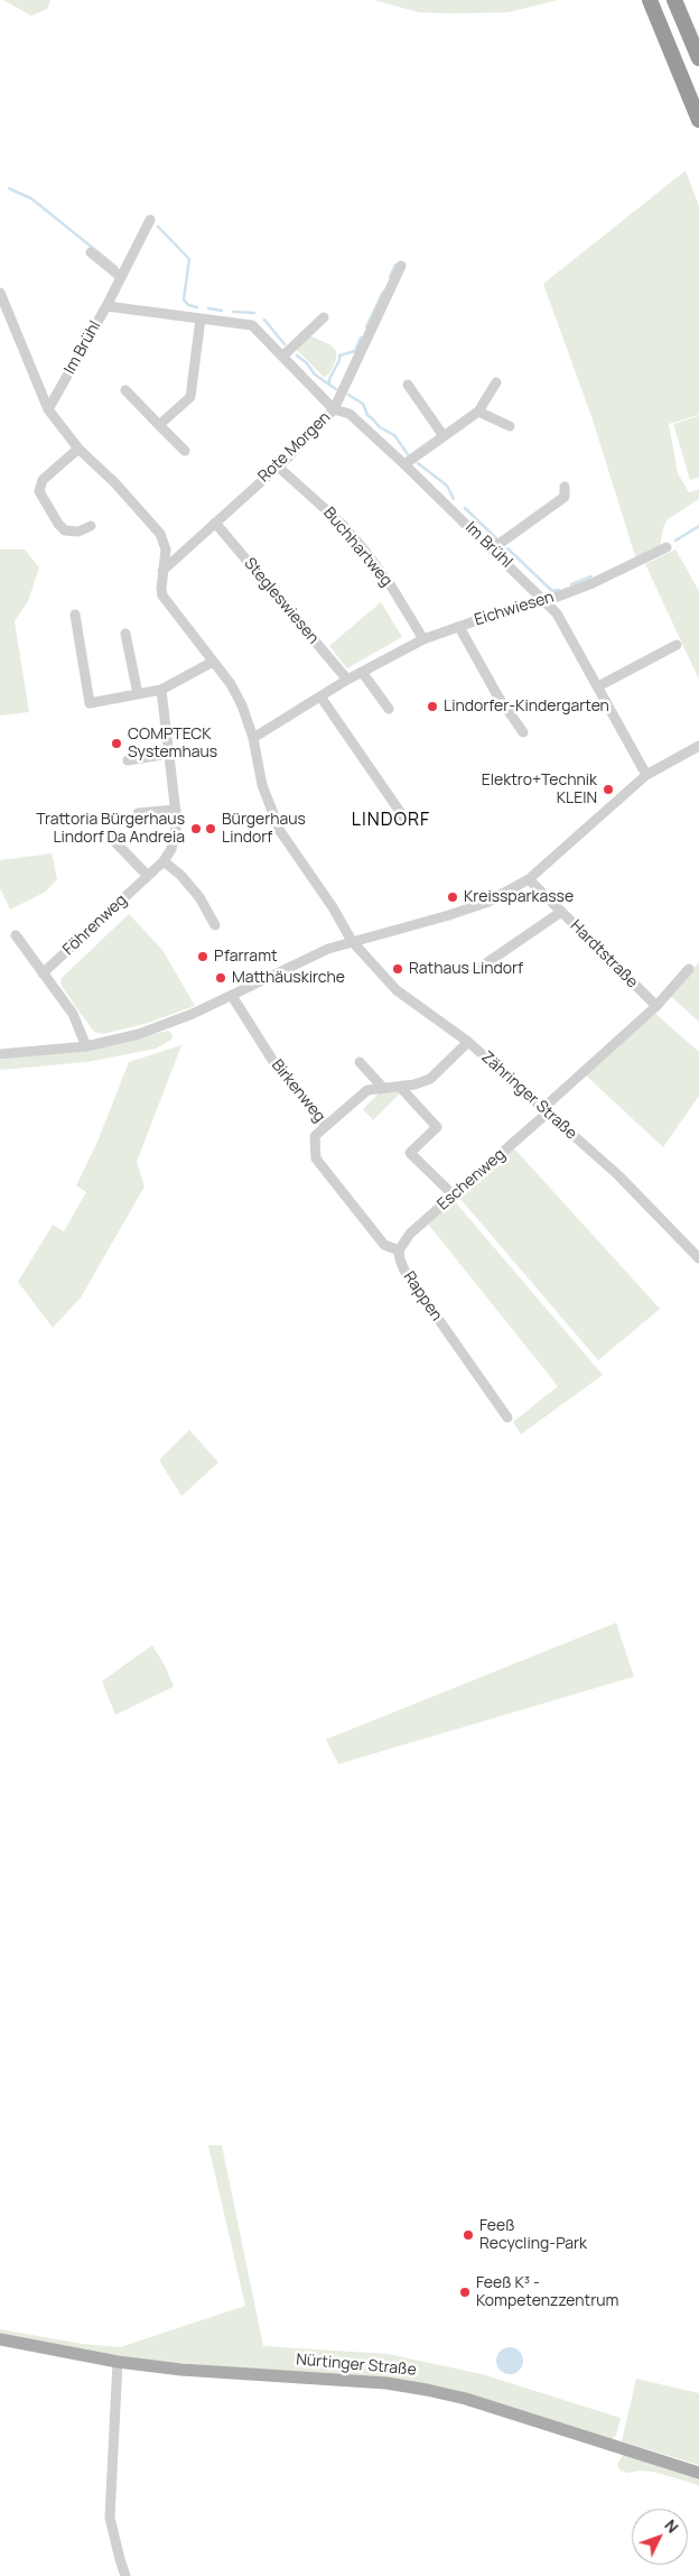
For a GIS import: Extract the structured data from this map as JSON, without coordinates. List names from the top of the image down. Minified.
{"streets":{"main road":["Nürtinger Straße"],"street":["Im Brühl","Rote Morgen","Buchhartweg","Stegleswiesen","Eichwiesen","Föhrenweg","Hardtstraße","Birkenweg","Zähringer Straße","Eschenweg","Rappen"]},"crossings":[["Im Brühl","Rote Morgen"],["Im Brühl","Eichwiesen"],["Im Brühl","Zähringer Straße"],["Rote Morgen","Buchhartweg"],["Rote Morgen","Stegleswiesen"],["Rote Morgen","Zähringer Straße"],["Buchhartweg","Eichwiesen"],["Stegleswiesen","Eichwiesen"],["Eichwiesen","Zähringer Straße"],["Birkenweg","Zähringer Straße"],["Zähringer Straße","Eschenweg"],["Eschenweg","Rappen"]],"districts":["LINDORF"],"places":["Lindorfer-Kindergarten","COMPTECK Systemhaus","Elektro+Technik KLEIN","Trattoria Bürgerhaus Lindorf Da Andreia","Bürgerhaus Lindorf","Kreissparkasse","Pfarramt","Rathaus Lindorf","Matthäuskirche","Feeß Recycling-Park","Feeß K³ - Kompetenzzentrum"],"north":"top right"}
